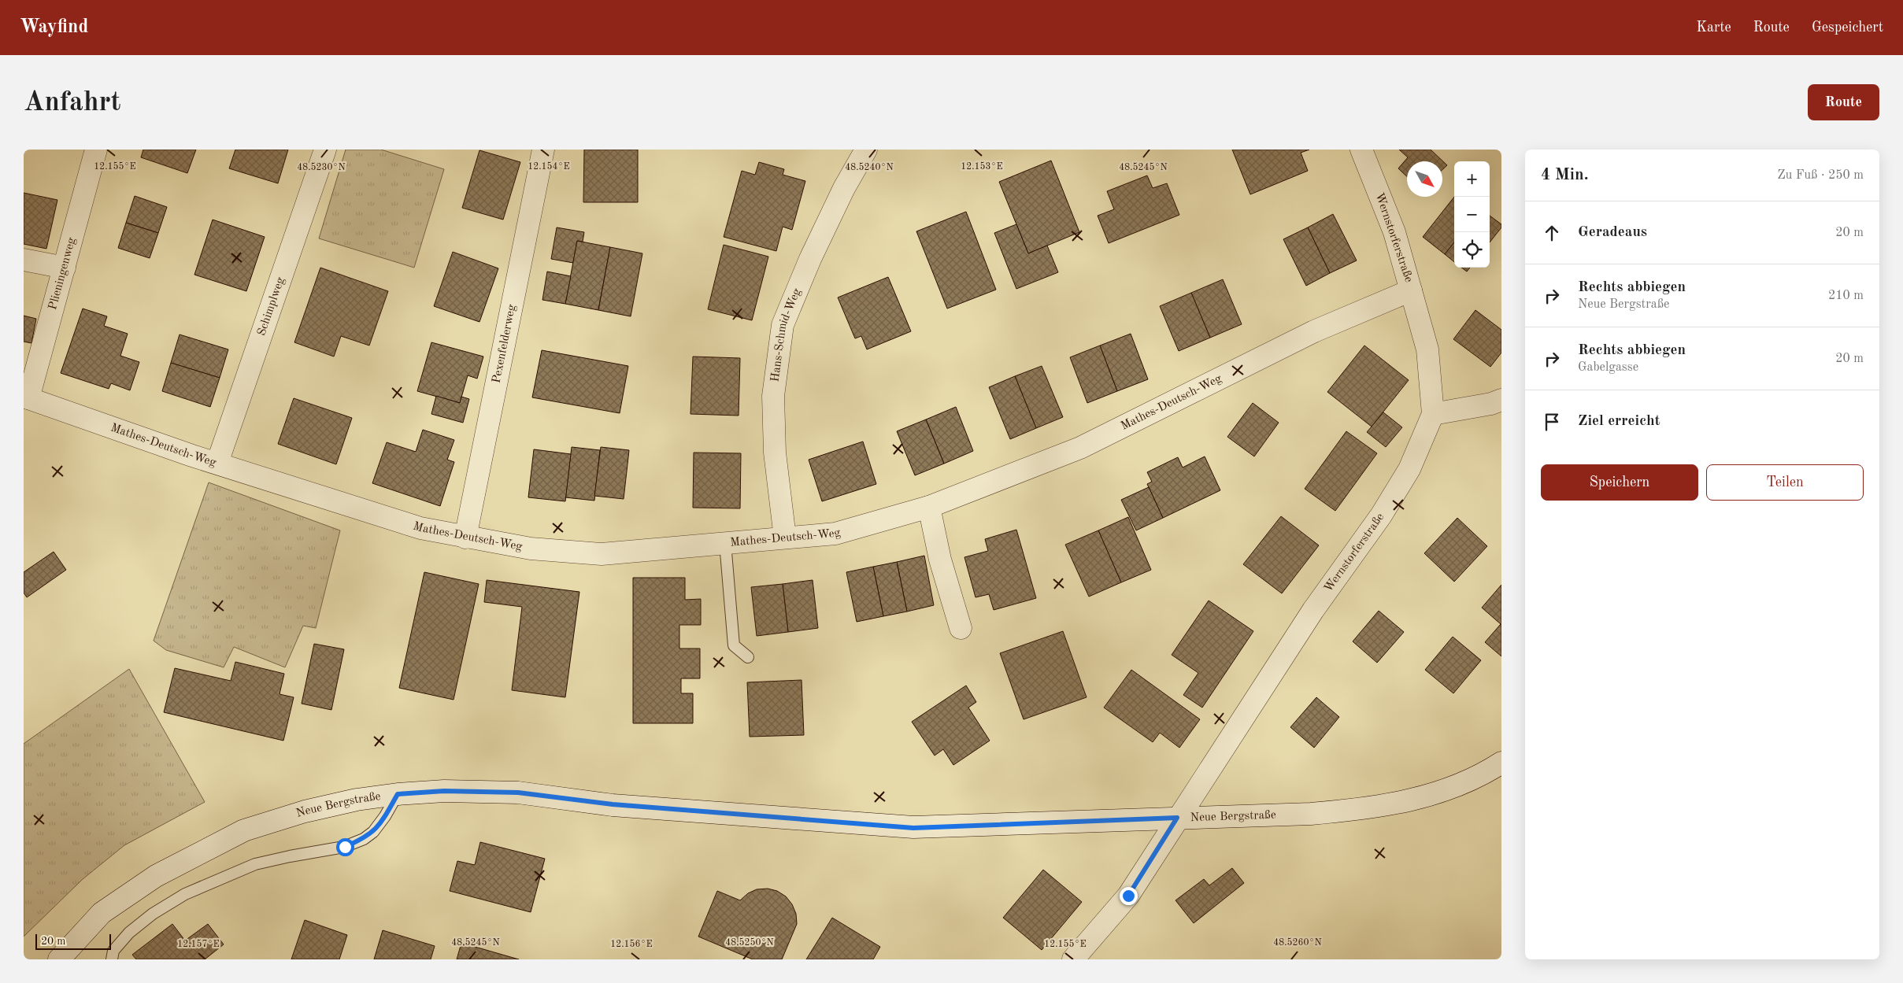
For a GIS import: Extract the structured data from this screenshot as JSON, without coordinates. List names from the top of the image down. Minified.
{"streets":{"street":["Wernstorferstraße","Plieningenweg","Schimplweg","Hans-Schmid-Weg","Pexenfelderweg","Mathes-Deutsch-Weg","Neue Bergstraße"]},"crossings":[["Wernstorferstraße","Mathes-Deutsch-Weg"],["Wernstorferstraße","Neue Bergstraße"],["Plieningenweg","Mathes-Deutsch-Weg"],["Schimplweg","Mathes-Deutsch-Weg"],["Hans-Schmid-Weg","Mathes-Deutsch-Weg"],["Pexenfelderweg","Mathes-Deutsch-Weg"]],"scale_bar":"20 m","north":"bottom right","page":{"header":"Wayfind","nav":["Karte","Route","Gespeichert"],"buttons":["Route",["Speichern","Teilen"]],"title":"Anfahrt","heading":["4 Min.","Zu Fuß · 250 m"],"map_buttons":["+","−"],"list":[["Geradeaus","20 m"],["Rechts abbiegen","Neue Bergstraße","210 m"],["Rechts abbiegen","Gabelgasse","20 m"],"Ziel erreicht"],"scale":"20 m"},"coordinates":["12.155°E","12.154°E","12.153°E","48.5240°N","48.5230°N","48.5245°N","48.5250°N","48.5260°N","12.157°E","12.156°E"]}
